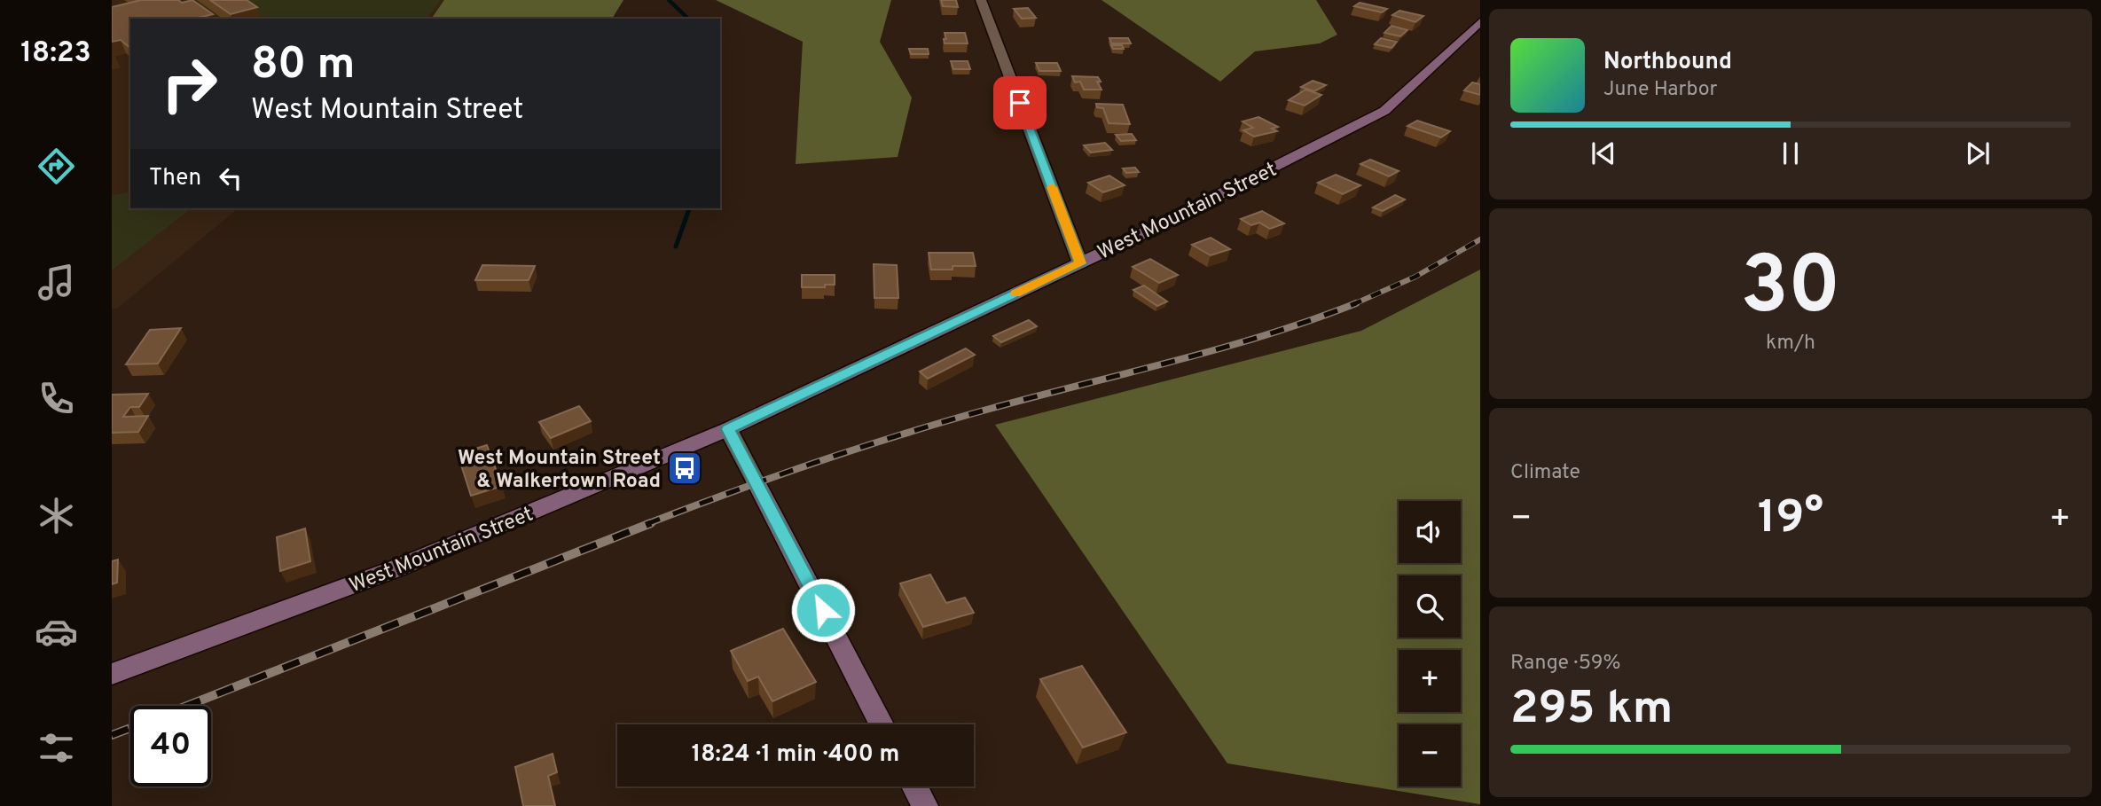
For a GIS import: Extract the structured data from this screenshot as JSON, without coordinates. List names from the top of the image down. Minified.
{"streets":{"main road":["West Mountain Street"]},"places":{"bus stop":["West Mountain Street & Walkertown Road"]},"page":{"tabs":"18:23","turn":["80 m","West Mountain Street"],"song":["Northbound","June Harbor"],"then":"Then","tile":[["30","km/h"],"Climate",["Range · 59%","295 km"]],"heat":["−","19°","+"],"map_buttons":["+","−"],"limit":"40","trip":"18:24 · 1 min · 400 m"}}
